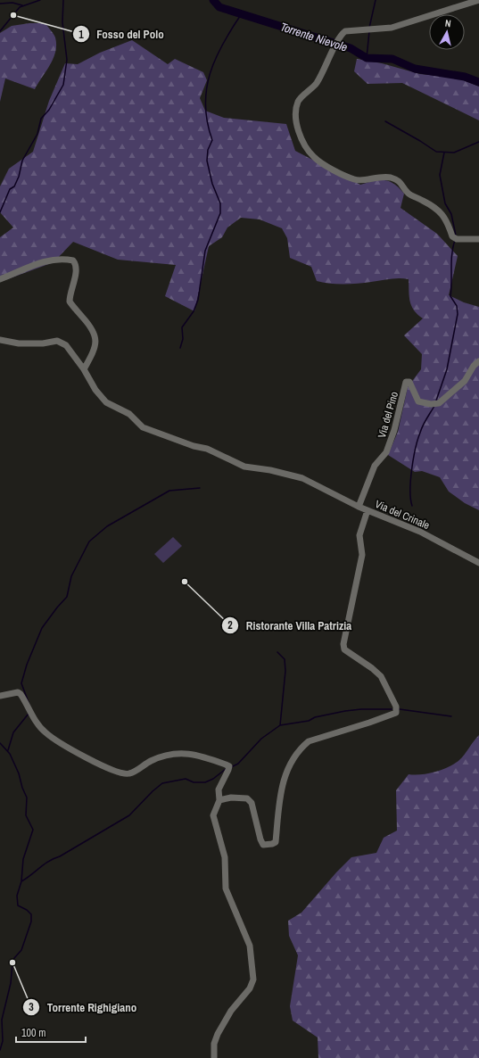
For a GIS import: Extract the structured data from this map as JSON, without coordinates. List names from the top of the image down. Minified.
{"streets":{"street":["Via del Pino","Via del Crinale"]},"crossings":[["Via del Pino","Via del Crinale"]],"water":["Torrente Nievole"],"places":["Fosso del Polo","Ristorante Villa Patrizia","Torrente Righigiano"],"scale_bar":"100 m","north":"top"}
